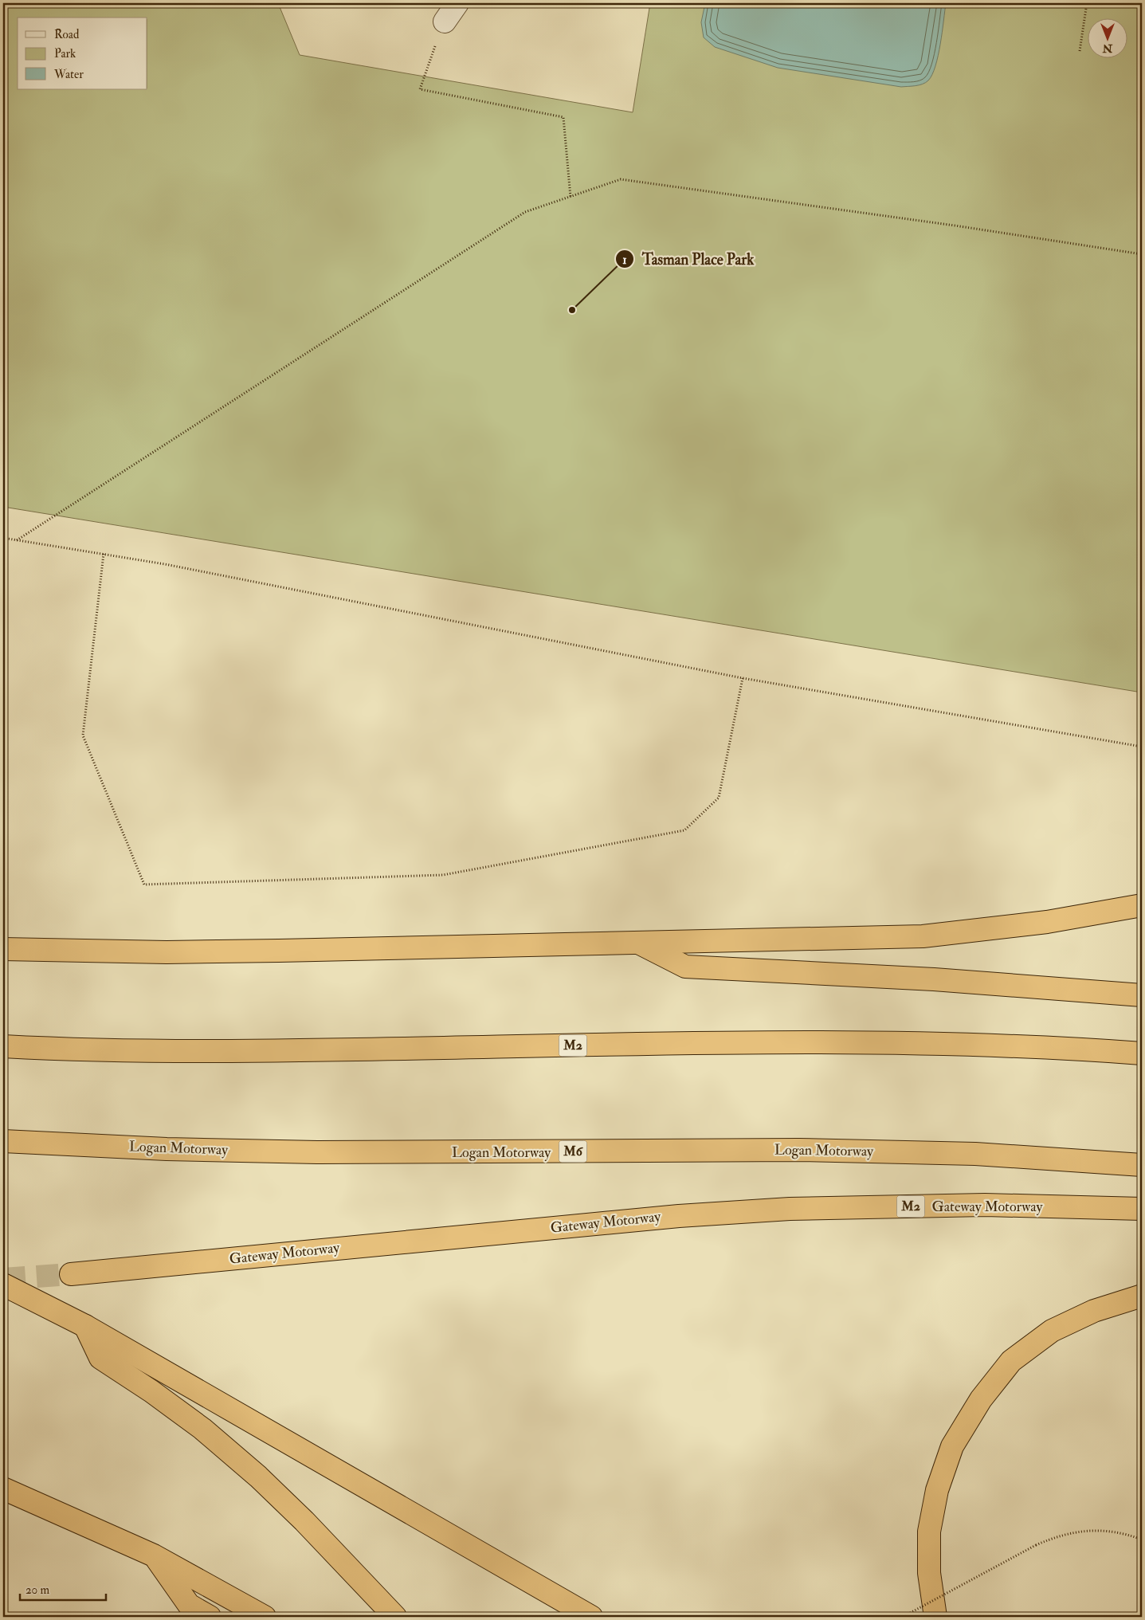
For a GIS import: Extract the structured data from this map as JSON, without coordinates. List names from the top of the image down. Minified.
{"streets":{"highway":["M2","Logan Motorway","M6","Gateway Motorway"]},"places":["Tasman Place Park"],"legend":["Road","Park","Water"],"scale_bar":"20 m","north":"bottom"}
